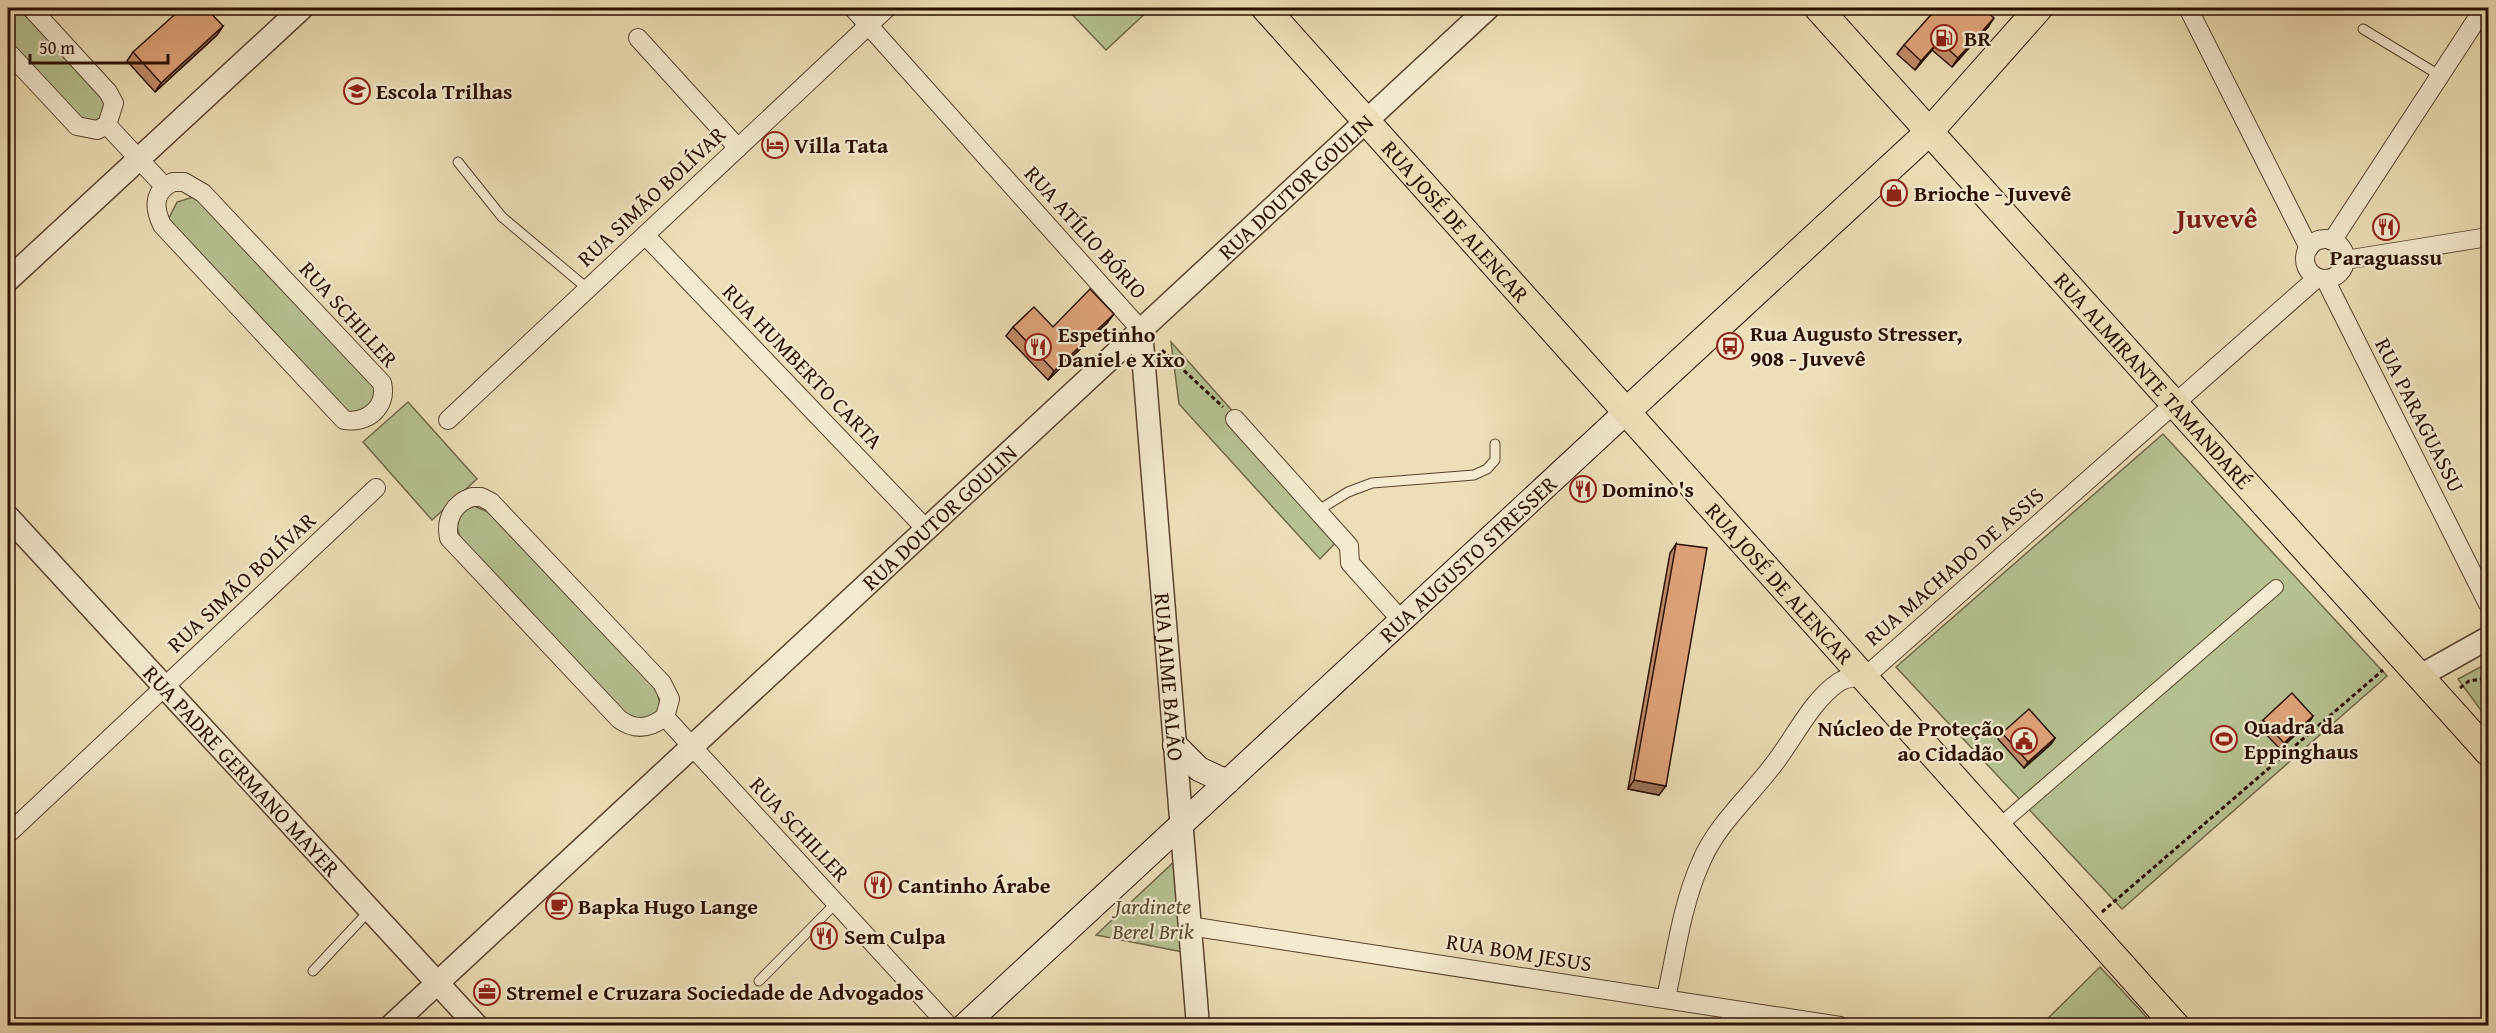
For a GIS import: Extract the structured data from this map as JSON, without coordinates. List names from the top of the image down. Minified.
{"streets":{"main road":["RUA JOSÉ DE ALENCAR","RUA ALMIRANTE TAMANDARÉ","RUA AUGUSTO STRESSER"],"street":["RUA DOUTOR GOULIN","RUA SIMÃO BOLÍVAR","RUA ATÍLIO BÓRIO","RUA SCHILLER","RUA HUMBERTO CARTA","RUA PARAGUASSU","RUA MACHADO DE ASSIS","RUA JAIME BALÃO","RUA PADRE GERMANO MAYER","RUA BOM JESUS"]},"crossings":[["RUA DOUTOR GOULIN","RUA JOSÉ DE ALENCAR"],["RUA DOUTOR GOULIN","RUA ATÍLIO BÓRIO"],["RUA DOUTOR GOULIN","RUA SCHILLER"],["RUA DOUTOR GOULIN","RUA HUMBERTO CARTA"],["RUA DOUTOR GOULIN","RUA JAIME BALÃO"],["RUA DOUTOR GOULIN","RUA PADRE GERMANO MAYER"],["RUA SIMÃO BOLÍVAR","RUA ATÍLIO BÓRIO"],["RUA SIMÃO BOLÍVAR","RUA HUMBERTO CARTA"],["RUA SIMÃO BOLÍVAR","RUA PADRE GERMANO MAYER"],["RUA JOSÉ DE ALENCAR","RUA AUGUSTO STRESSER"],["RUA JOSÉ DE ALENCAR","RUA MACHADO DE ASSIS"],["RUA ATÍLIO BÓRIO","RUA JAIME BALÃO"],["RUA ALMIRANTE TAMANDARÉ","RUA AUGUSTO STRESSER"],["RUA ALMIRANTE TAMANDARÉ","RUA MACHADO DE ASSIS"],["RUA PARAGUASSU","RUA MACHADO DE ASSIS"],["RUA AUGUSTO STRESSER","RUA JAIME BALÃO"],["RUA MACHADO DE ASSIS","RUA BOM JESUS"],["RUA JAIME BALÃO","RUA BOM JESUS"]],"districts":["Juvevê"],"parks":["Jardinete Berel Brik"],"places":{"fuel station":["BR"],"school or university":["Escola Trilhas"],"hotel":["Villa Tata"],"shop":["Brioche - Juvevê"],"restaurant":["Paraguassu","Espetinho Daniel e Xixo","Domino's","Cantinho Árabe","Sem Culpa"],"bus stop":["Rua Augusto Stresser, 908 - Juvevê"],"sports":["Quadra da Eppinghaus"],"public building":["Núcleo de Proteção ao Cidadão"],"cafe":["Bapka Hugo Lange"],"office":["Stremel e Cruzara Sociedade de Advogados"]},"scale_bar":"50 m"}
